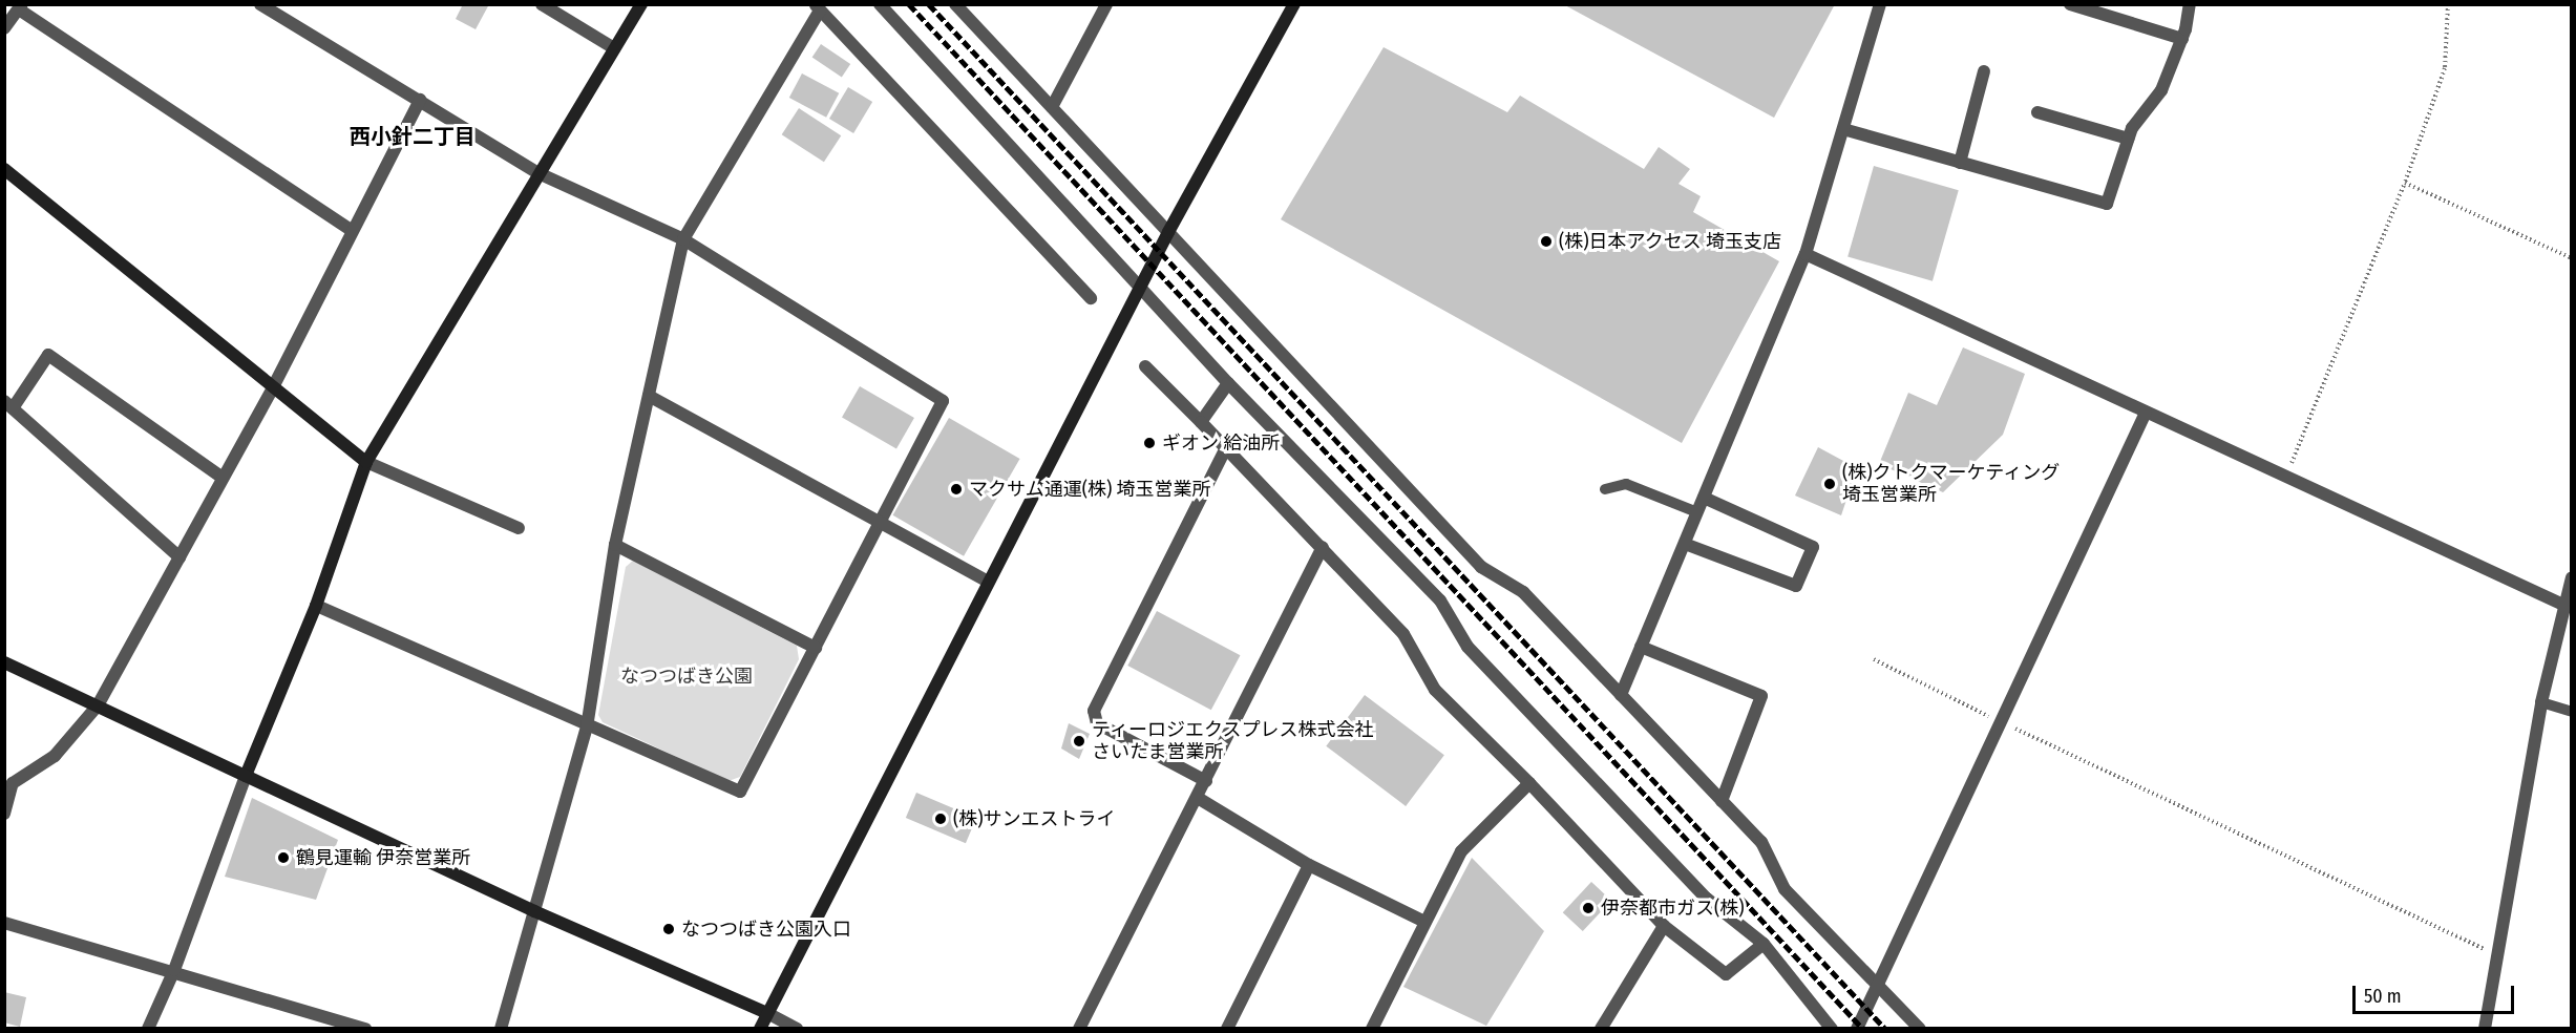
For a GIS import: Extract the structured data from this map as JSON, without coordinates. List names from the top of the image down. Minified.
{"districts":["西小針二丁目"],"parks":["なつつばき公園"],"places":["(株)日本アクセス 埼玉支店","ギオン 給油所","(株)クトクマーケティング 埼玉営業所","マクサム通運(株) 埼玉営業所","ティーロジエクスプレス株式会社 さいたま営業所","(株)サンエストライ","鶴見運輸 伊奈営業所","伊奈都市ガス(株)","なつつばき公園入口"],"scale_bar":"50 m"}
